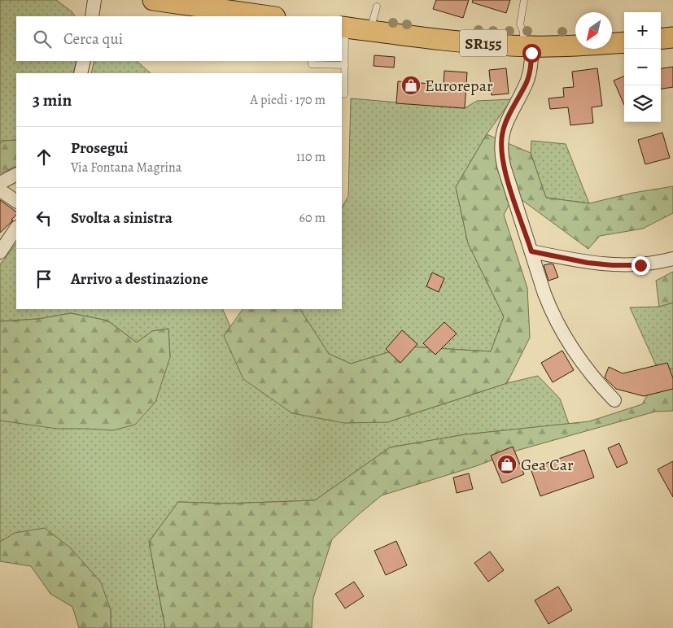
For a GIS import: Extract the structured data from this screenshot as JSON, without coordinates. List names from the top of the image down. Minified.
{"streets":{"main road":["SR155"]},"places":{"shop":["Eurorepar","Gea Car"]},"north":"bottom left","page":{"map_buttons":["+","−"],"search":"Cerca qui","heading":["3 min","A piedi · 170 m"],"list":[["Prosegui","Via Fontana Magrina","110 m"],["Svolta a sinistra","60 m"],"Arrivo a destinazione"]}}
